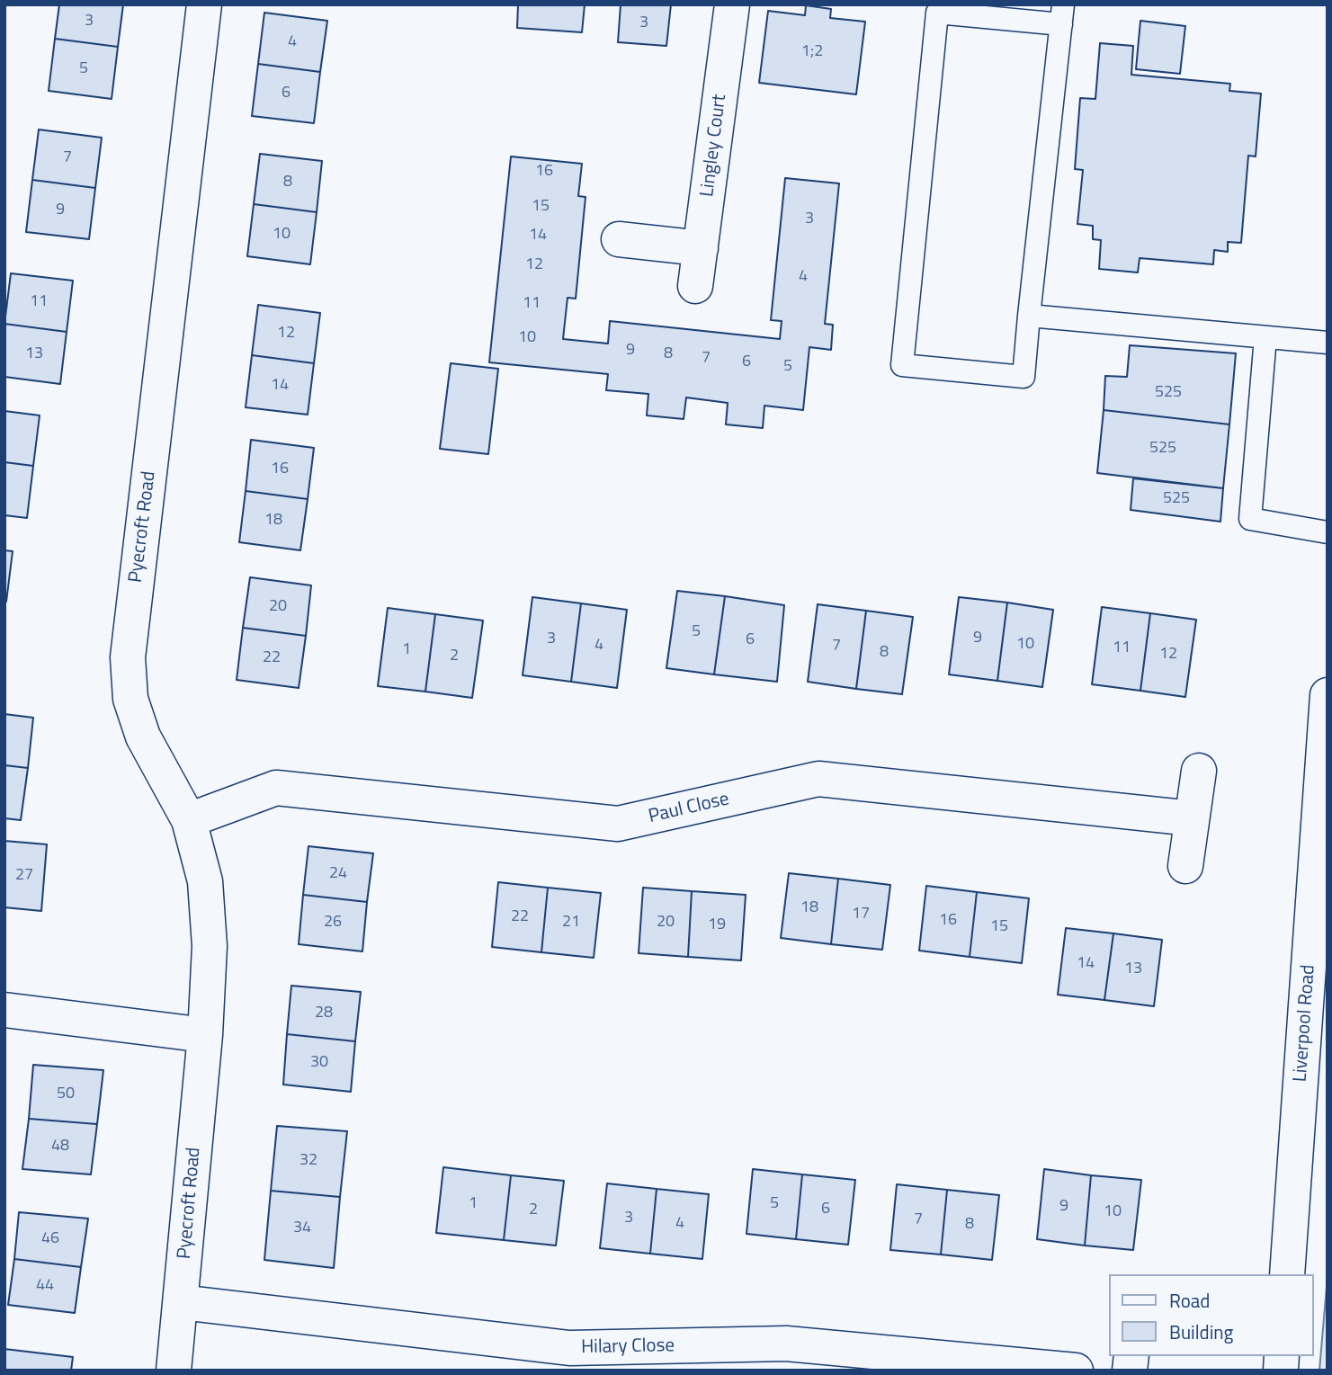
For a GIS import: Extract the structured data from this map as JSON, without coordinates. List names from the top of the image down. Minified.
{"streets":{"main road":["Lingley Court","Pyecroft Road","Paul Close","Liverpool Road","Hilary Close"]},"crossings":[["Pyecroft Road","Paul Close"],["Pyecroft Road","Hilary Close"]],"house_numbers":["3","3","4","1;2","5","6","7","16","8","15","9","3","10","14","12","4","11","11","12","10","9","13","8","7","6","5","14","525","525","16","525","18","20","5","9","3","6","10","4","7","11","1","8","12","2","22","24","27","18","17","22","16","26","21","20","19","15","14","13","28","30","50","48","32","1","5","9","6","2","10","3","7","4","8","34","46","44"],"legend":["Road","Building"]}
